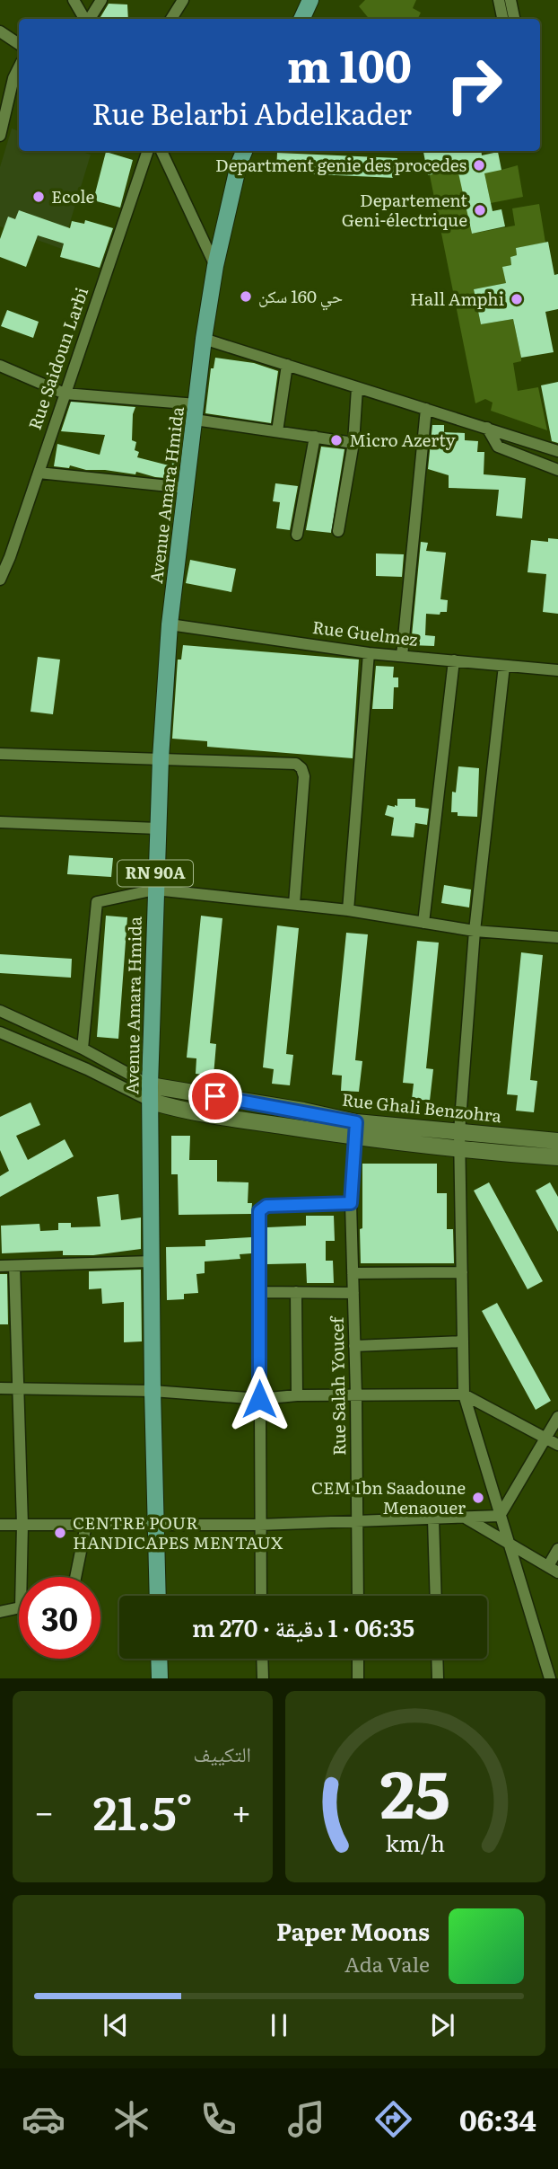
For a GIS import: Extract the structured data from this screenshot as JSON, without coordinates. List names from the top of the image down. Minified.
{"streets":{"main road":["Avenue Amara Hmida","RN 90A","Rue Ghali Benzohra"],"street":["Rue Saidoun Larbi","Rue Guelmez","Rue Salah Youcef"]},"crossings":[["Avenue Amara Hmida","Rue Guelmez"],["Avenue Amara Hmida","Rue Ghali Benzohra"],["Rue Ghali Benzohra","Rue Salah Youcef"]],"places":["Department genie des procedes","Ecole","Departement Geni-électrique","حي 160 سكن","Hall Amphi","Micro Azerty","CEM Ibn Saadoune Menaouer","CENTRE POUR HANDICAPES MENTAUX"],"page":{"turn":["100 m","Rue Belarbi Abdelkader"],"limit":"30","trip":"06:35 · 1 دقيقة · 270 m","tile":"التكييف","heat":["−","21.5°","+"],"song":["Paper Moons","Ada Vale"],"tabs":"06:34","gauge":["25","km/h"]}}
